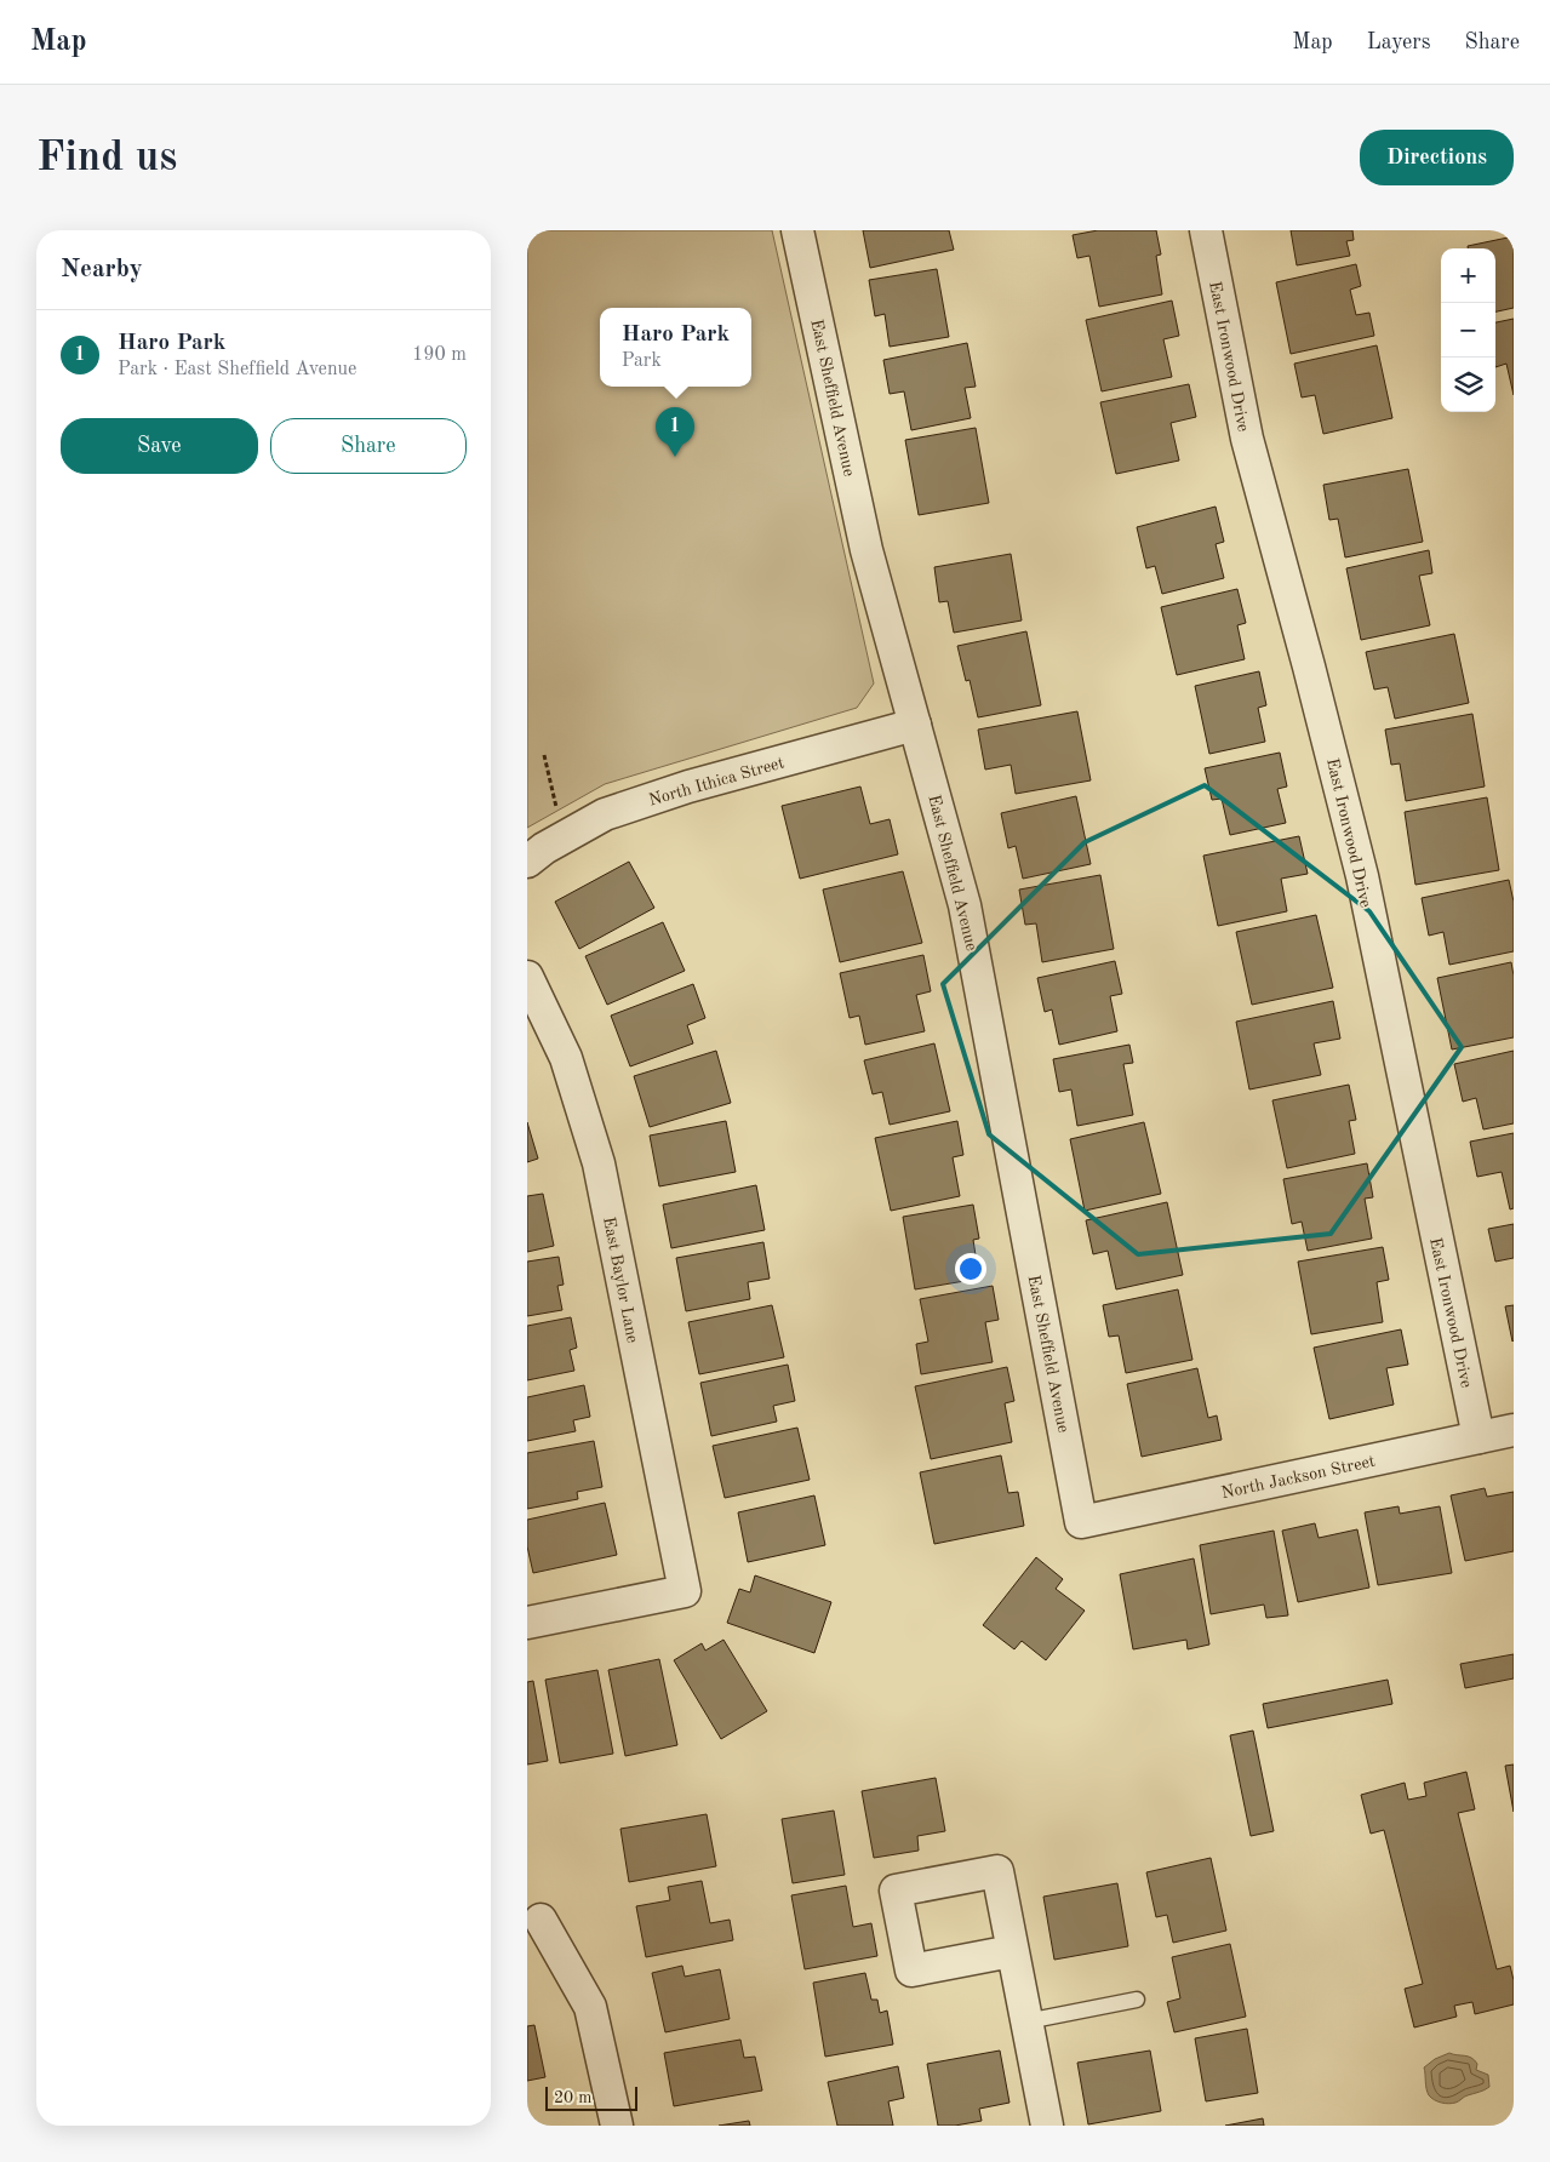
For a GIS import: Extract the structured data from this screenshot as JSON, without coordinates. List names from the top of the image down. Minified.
{"streets":{"street":["East Ironwood Drive","East Sheffield Avenue","North Ithica Street","East Baylor Lane","North Jackson Street"]},"crossings":[["East Ironwood Drive","North Jackson Street"],["East Sheffield Avenue","North Ithica Street"],["East Sheffield Avenue","North Jackson Street"]],"scale_bar":"20 m","page":{"header":"Map","nav":["Map","Layers","Share"],"buttons":["Directions",["Save","Share"]],"title":"Find us","heading":"Nearby","map_buttons":["+","−"],"popup":["Haro Park","Park"],"list":[{"mark":"1","name":"Haro Park","note":"Park · East Sheffield Avenue","value":"190 m"}],"pins":"1","scale":"20 m"}}
